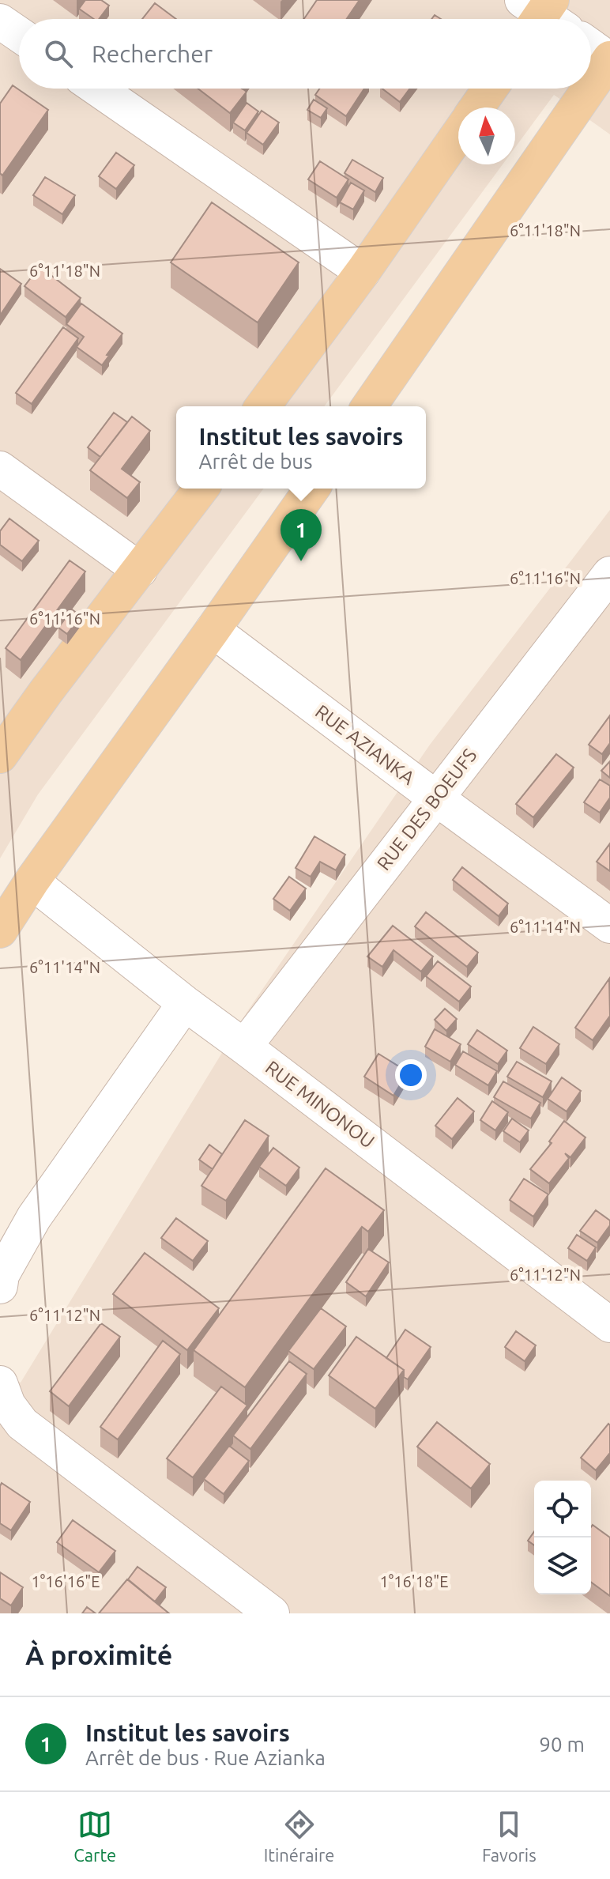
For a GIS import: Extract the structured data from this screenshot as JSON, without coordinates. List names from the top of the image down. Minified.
{"streets":{"street":["RUE AZIANKA","RUE DES BOEUFS","RUE MINONOU"]},"crossings":[["RUE AZIANKA","RUE DES BOEUFS"],["RUE DES BOEUFS","RUE MINONOU"]],"north":"top","page":{"search":"Rechercher","popup":["Institut les savoirs","Arrêt de bus"],"pins":"1","heading":"À proximité","list":[{"mark":"1","name":"Institut les savoirs","note":"Arrêt de bus · Rue Azianka","value":"90 m"}],"nav":["Carte","Itinéraire","Favoris"]},"coordinates":["6°11'18\"N","6°11'16\"N","6°11'14\"N","6°11'12\"N","1°16'16\"E","1°16'18\"E"]}
